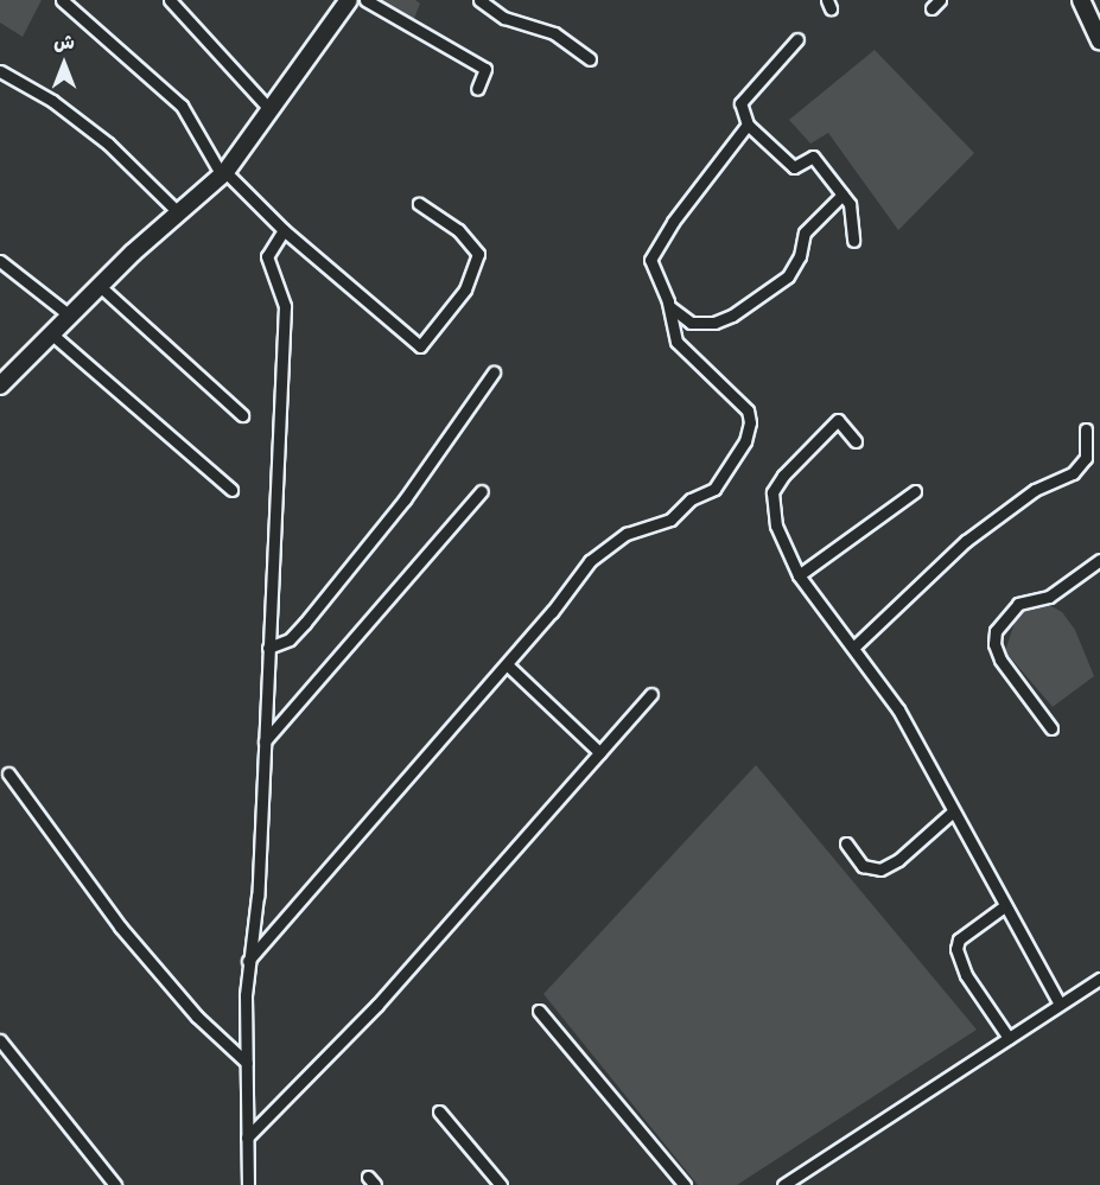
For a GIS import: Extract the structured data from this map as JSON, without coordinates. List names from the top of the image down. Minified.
{"north":"top"}
